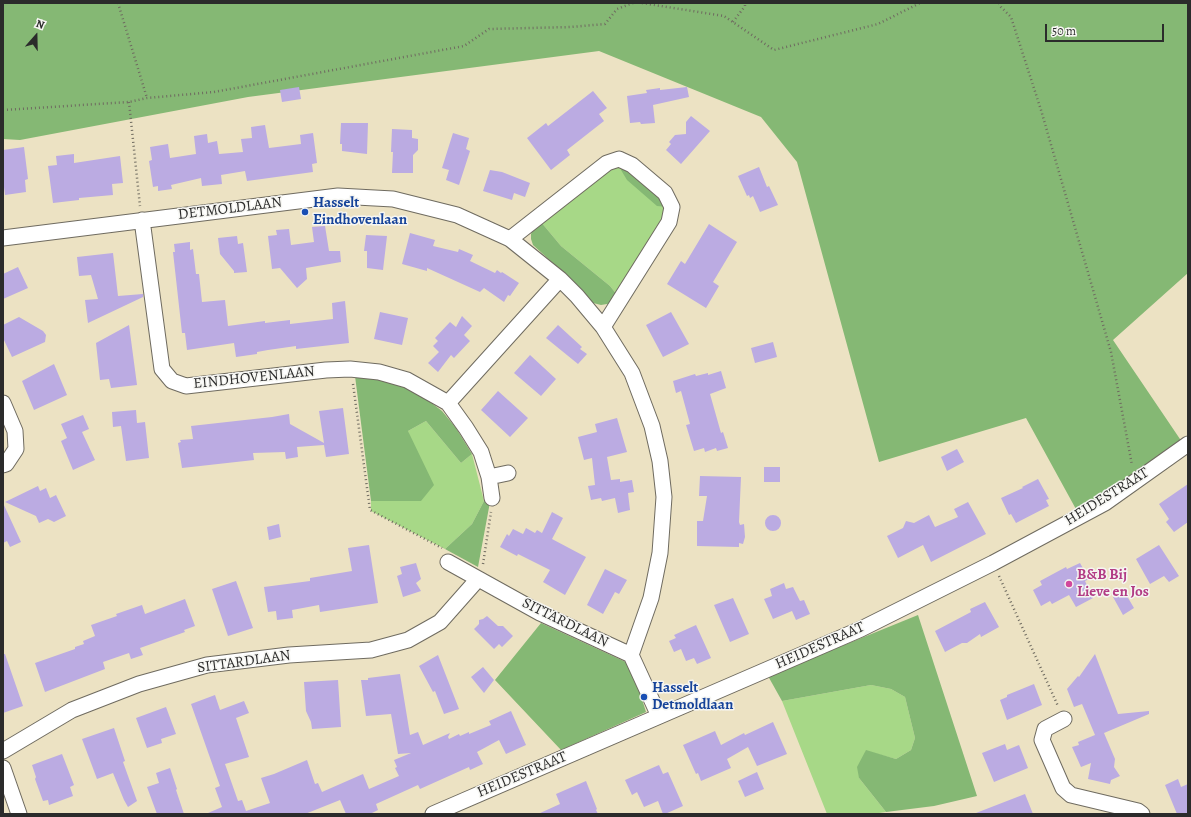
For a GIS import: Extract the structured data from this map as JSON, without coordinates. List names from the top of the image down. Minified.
{"streets":{"street":["DETMOLDLAAN","EINDHOVENLAAN","HEIDESTRAAT","SITTARDLAAN"]},"crossings":[["DETMOLDLAAN","EINDHOVENLAAN"],["DETMOLDLAAN","SITTARDLAAN"]],"places":["Hasselt Eindhovenlaan","B&B Bij Lieve en Jos","Hasselt Detmoldlaan"],"scale_bar":"50 m","north":"top"}
